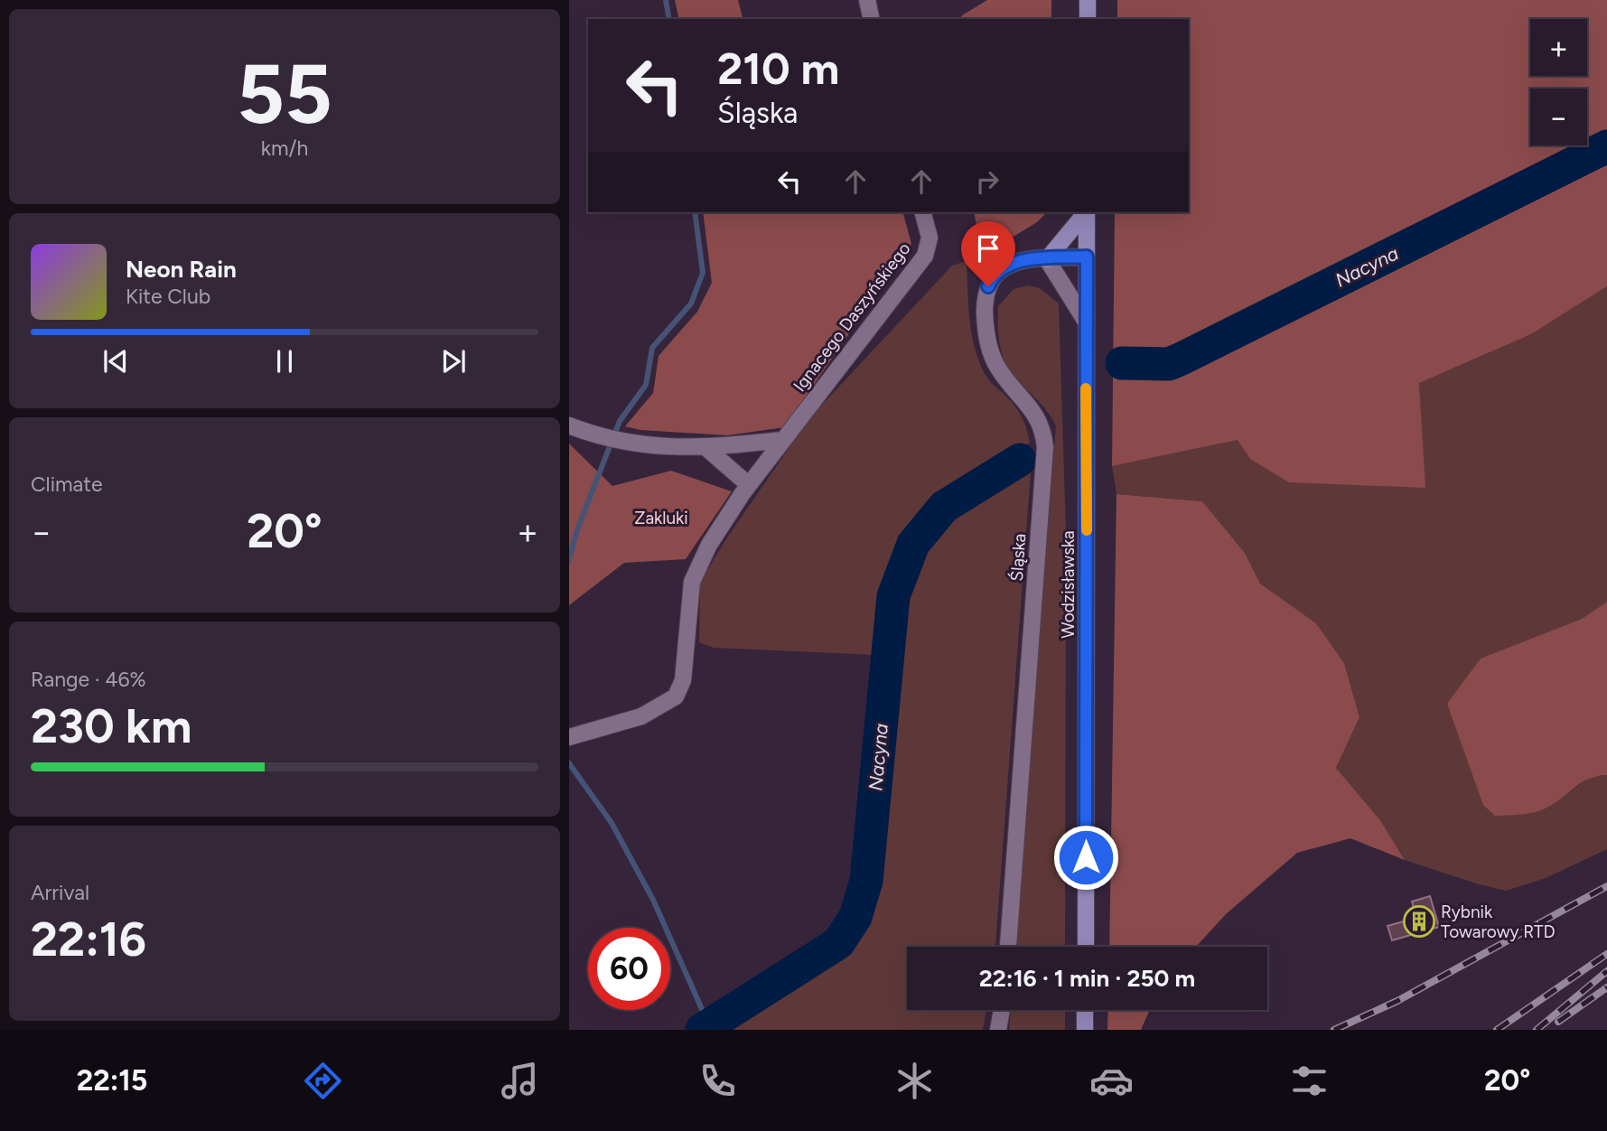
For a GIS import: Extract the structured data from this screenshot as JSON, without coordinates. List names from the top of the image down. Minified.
{"streets":{"main road":["Wodzisławska"],"street":["Ignacego Daszyńskiego","Śląska"]},"crossings":[["Śląska","Wodzisławska"]],"water":["Nacyna"],"parks":["Zakluki"],"places":{"building":["Rybnik Towarowy RTD"]},"page":{"tile":[["55","km/h"],"Climate",["Range · 46%","230 km"],["Arrival","22:16"]],"map_buttons":["+","−"],"turn":["210 m","Śląska"],"song":["Neon Rain","Kite Club"],"heat":["−","20°","+"],"limit":"60","trip":"22:16 · 1 min · 250 m","tabs":["22:15","20°"]}}
